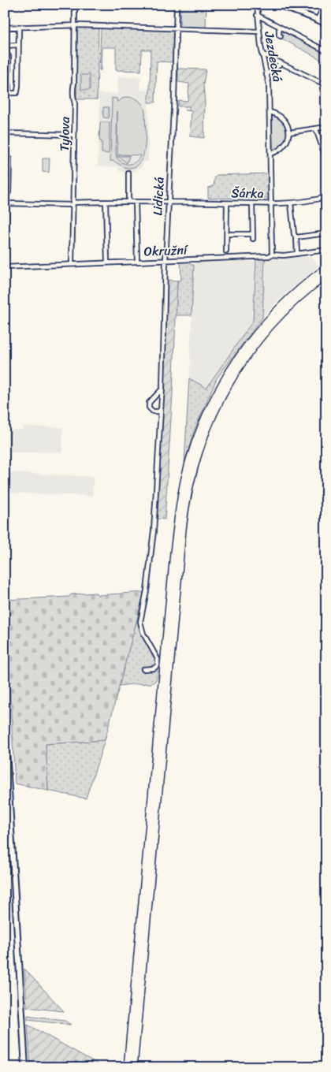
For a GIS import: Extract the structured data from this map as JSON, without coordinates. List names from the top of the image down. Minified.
{"streets":{"street":["Jezdecká","Tylova","Šárka","Lidická","Okružní"]},"crossings":[["Jezdecká","Šárka"],["Jezdecká","Okružní"],["Tylova","Šárka"],["Tylova","Okružní"],["Šárka","Lidická"],["Lidická","Okružní"]]}
